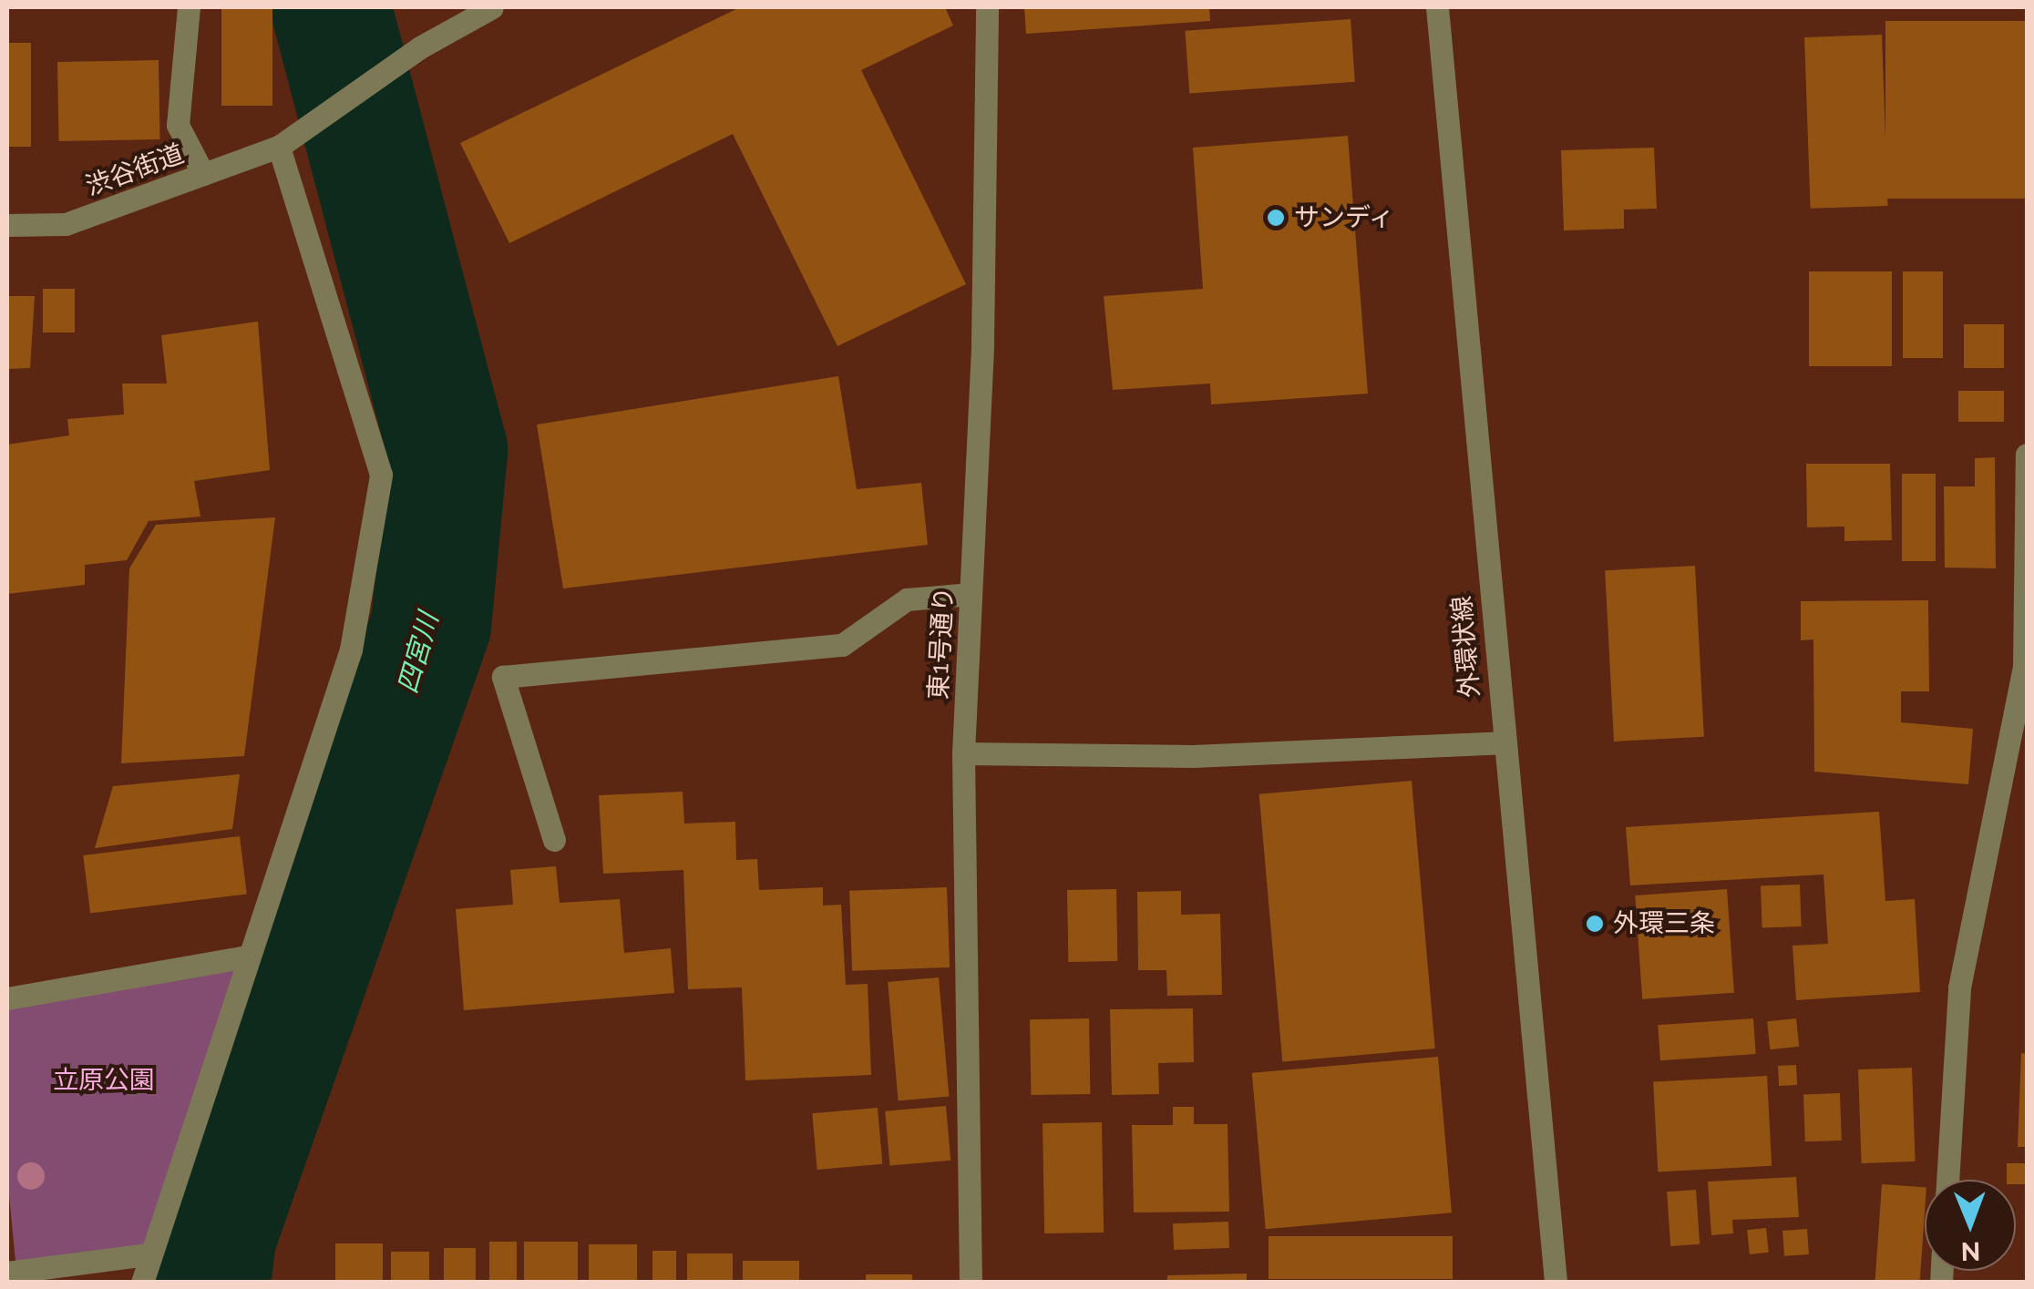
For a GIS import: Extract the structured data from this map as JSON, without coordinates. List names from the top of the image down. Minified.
{"streets":{"street":["渋谷街道","東1号通り","外環状線"]},"water":["四宮川"],"parks":["立原公園"],"places":["サンディ","外環三条"],"north":"bottom"}
